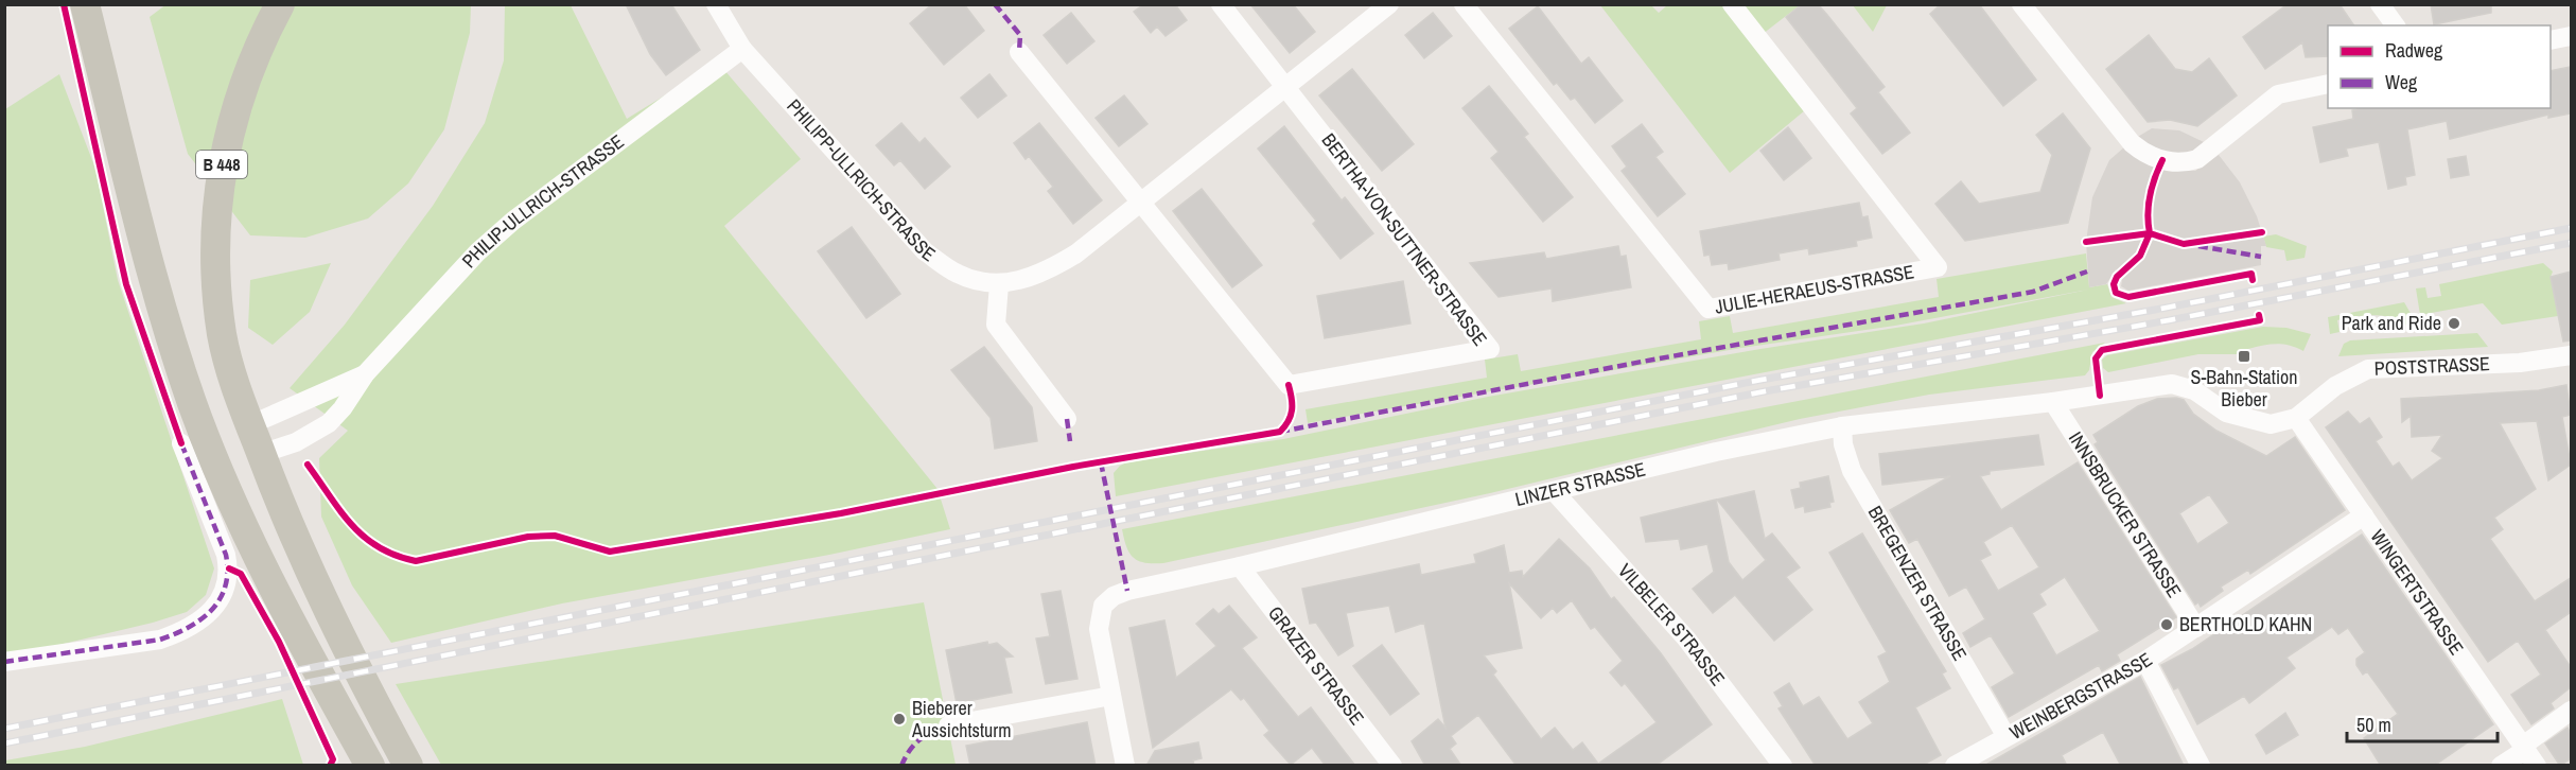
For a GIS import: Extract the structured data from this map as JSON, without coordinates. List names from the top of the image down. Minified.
{"streets":{"main road":["B 448"],"street":["PHILIPP-ULLRICH-STRASSE","PHILIP-ULLRICH-STRASSE","BERTHA-VON-SUTTNER-STRASSE","JULIE-HERAEUS-STRASSE","POSTSTRASSE","LINZER STRASSE","INNSBRUCKER STRASSE","BREGENZER STRASSE","WINGERTSTRASSE","VILBELER STRASSE","GRAZER STRASSE","WEINBERGSTRASSE"]},"crossings":[["B 448","PHILIP-ULLRICH-STRASSE"],["PHILIPP-ULLRICH-STRASSE","PHILIP-ULLRICH-STRASSE"],["PHILIPP-ULLRICH-STRASSE","BERTHA-VON-SUTTNER-STRASSE"],["POSTSTRASSE","LINZER STRASSE"],["POSTSTRASSE","INNSBRUCKER STRASSE"],["POSTSTRASSE","WINGERTSTRASSE"],["LINZER STRASSE","INNSBRUCKER STRASSE"],["LINZER STRASSE","BREGENZER STRASSE"],["LINZER STRASSE","VILBELER STRASSE"],["LINZER STRASSE","GRAZER STRASSE"],["INNSBRUCKER STRASSE","WEINBERGSTRASSE"],["BREGENZER STRASSE","WEINBERGSTRASSE"],["WINGERTSTRASSE","WEINBERGSTRASSE"]],"places":{"other":["Park and Ride","BERTHOLD KAHN","Bieberer Aussichtsturm"],"transit":["S-Bahn-Station Bieber"]},"legend":["Radweg","Weg"],"scale_bar":"50 m"}
